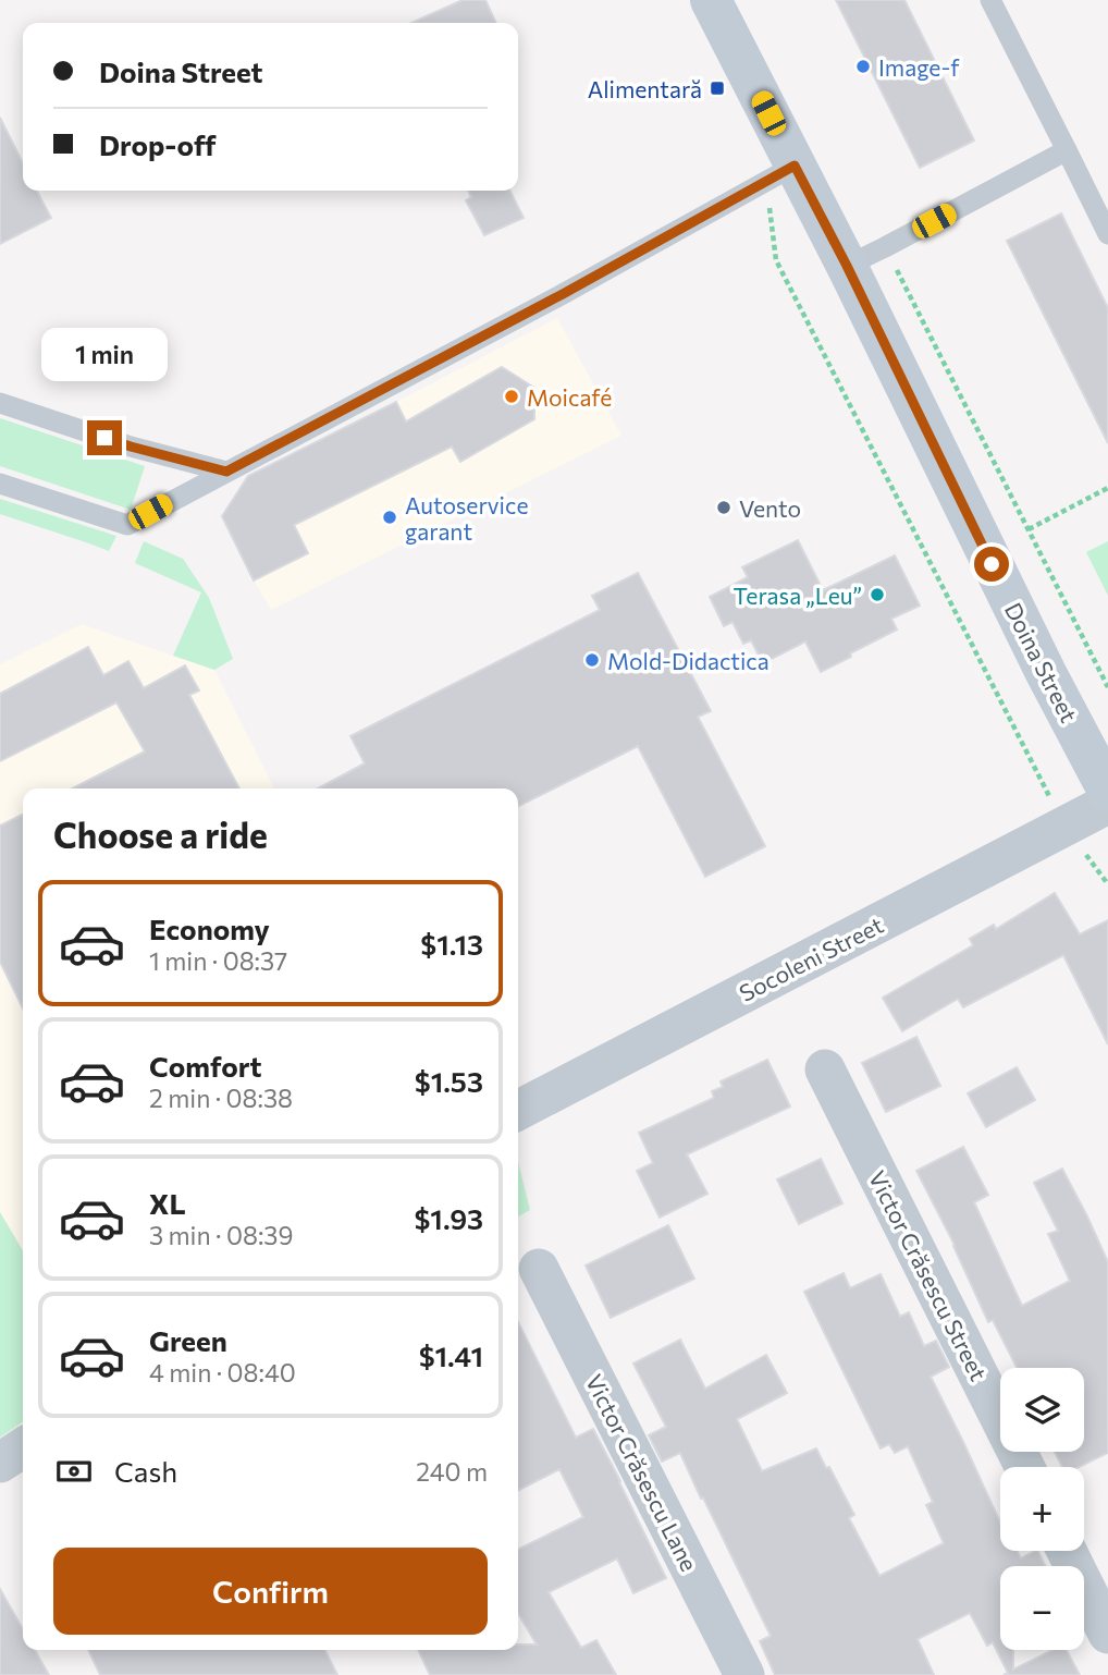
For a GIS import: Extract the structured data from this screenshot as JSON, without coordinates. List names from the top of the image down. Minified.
{"streets":{"main road":["Doina Street"],"street":["Socoleni Street","Victor Crăsescu Street","Victor Crăsescu Lane"]},"places":{"other":["Image-f","Moicafé","Vento","Autoservice garant","Terasa „Leu”","Mold-Didactica"],"transit":["Alimentară"]},"page":{"banner":["Doina Street","Drop-off"],"bubble":"1 min","heading":"Choose a ride","list":[{"name":"Economy","note":"1 min · 08:37","value":"$1.13"},{"name":"Comfort","note":"2 min · 08:38","value":"$1.53"},{"name":"XL","note":"3 min · 08:39","value":"$1.93"},{"name":"Green","note":"4 min · 08:40","value":"$1.41"}],"map_buttons":["+","−"],"pay":["Cash","240 m"],"buttons":"Confirm"}}
